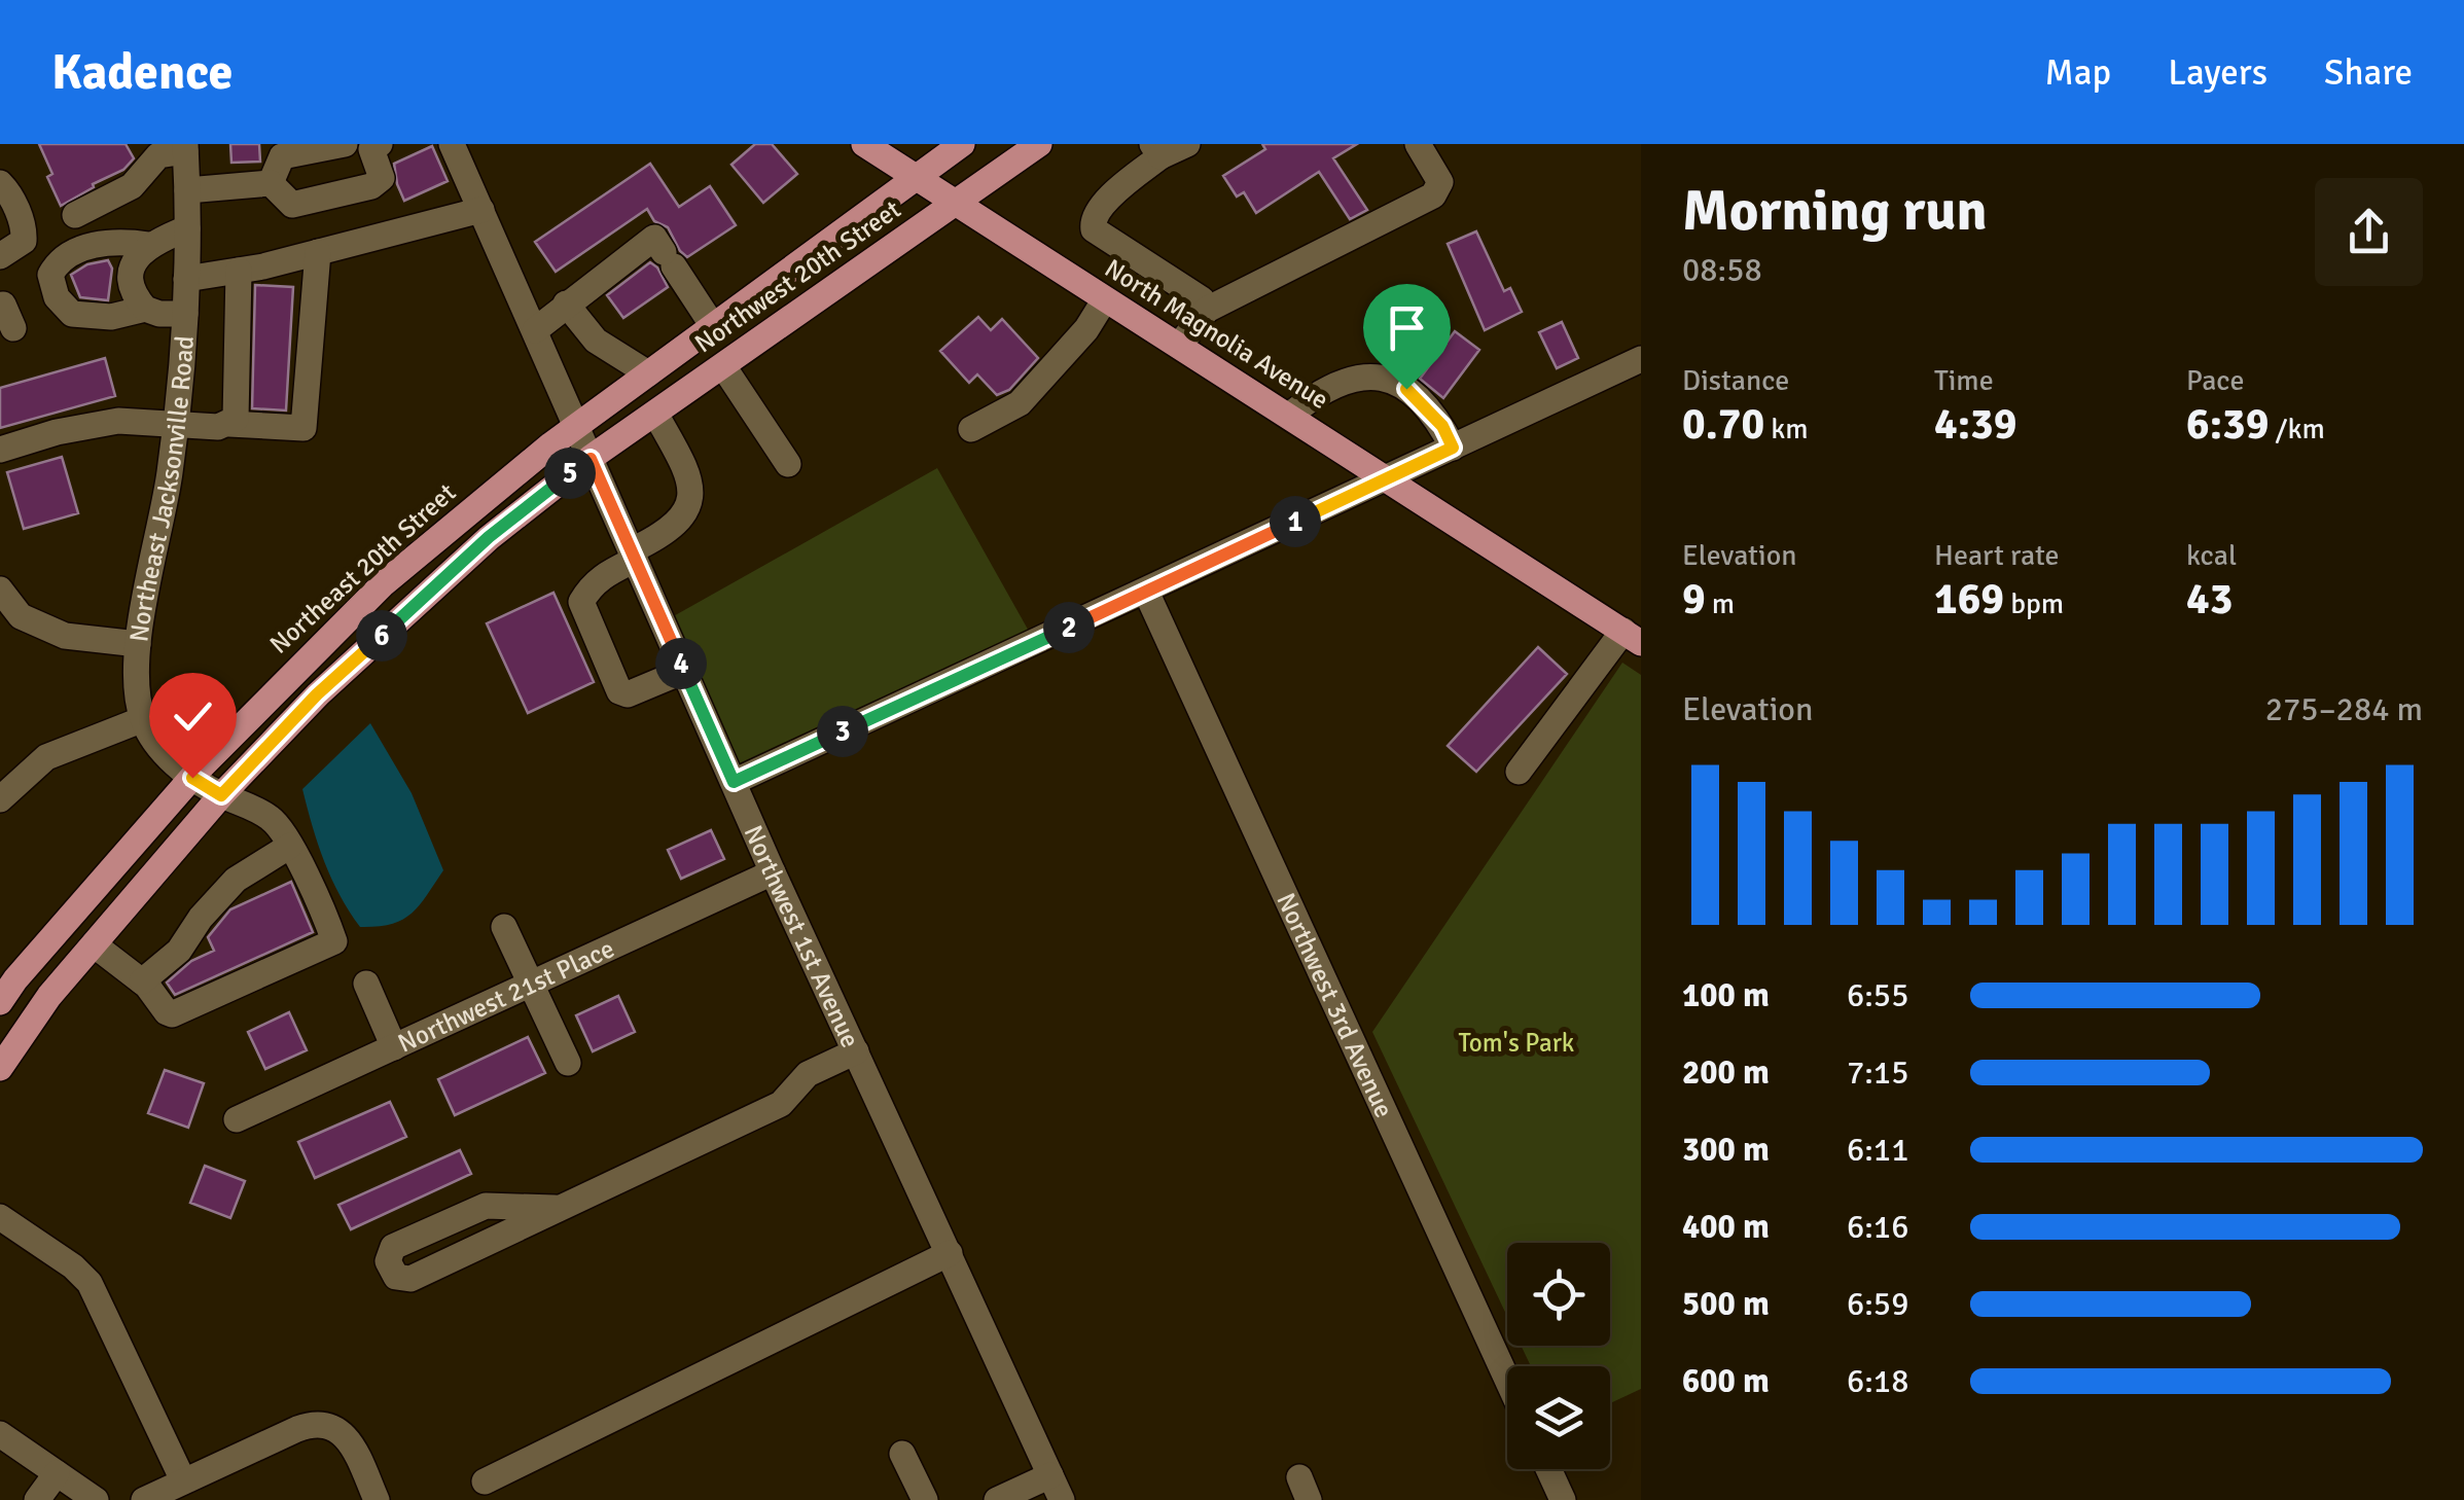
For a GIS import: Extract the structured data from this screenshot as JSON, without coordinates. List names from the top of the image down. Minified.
{"streets":{"main road":["Northwest 20th Street","North Magnolia Avenue","Northeast 20th Street"],"street":["Northeast Jacksonville Road","Northwest 1st Avenue","Northwest 21st Place","Northwest 3rd Avenue"]},"crossings":[["Northwest 20th Street","North Magnolia Avenue"],["Northwest 20th Street","Northeast 20th Street"],["Northwest 20th Street","Northwest 1st Avenue"],["Northeast Jacksonville Road","Northeast 20th Street"],["Northeast 20th Street","Northwest 1st Avenue"],["Northwest 1st Avenue","Northwest 21st Place"]],"parks":["Tom's Park"],"page":{"header":"Kadence","nav":["Map","Layers","Share"],"heading":["Morning run","08:58"],"stats":[["Distance","0.70 km"],["Time","4:39"],["Pace","6:39 /km"],["Elevation","9 m"],["Heart rate","169 bpm"],["kcal","43"]],"pins":["5","1","2","6","4","3"],"chart":["Elevation","275–284 m"],"list":[{"name":"100 m","note":"6:55"},{"name":"200 m","note":"7:15"},{"name":"300 m","note":"6:11"},{"name":"400 m","note":"6:16"},{"name":"500 m","note":"6:59"},{"name":"600 m","note":"6:18"}]}}
